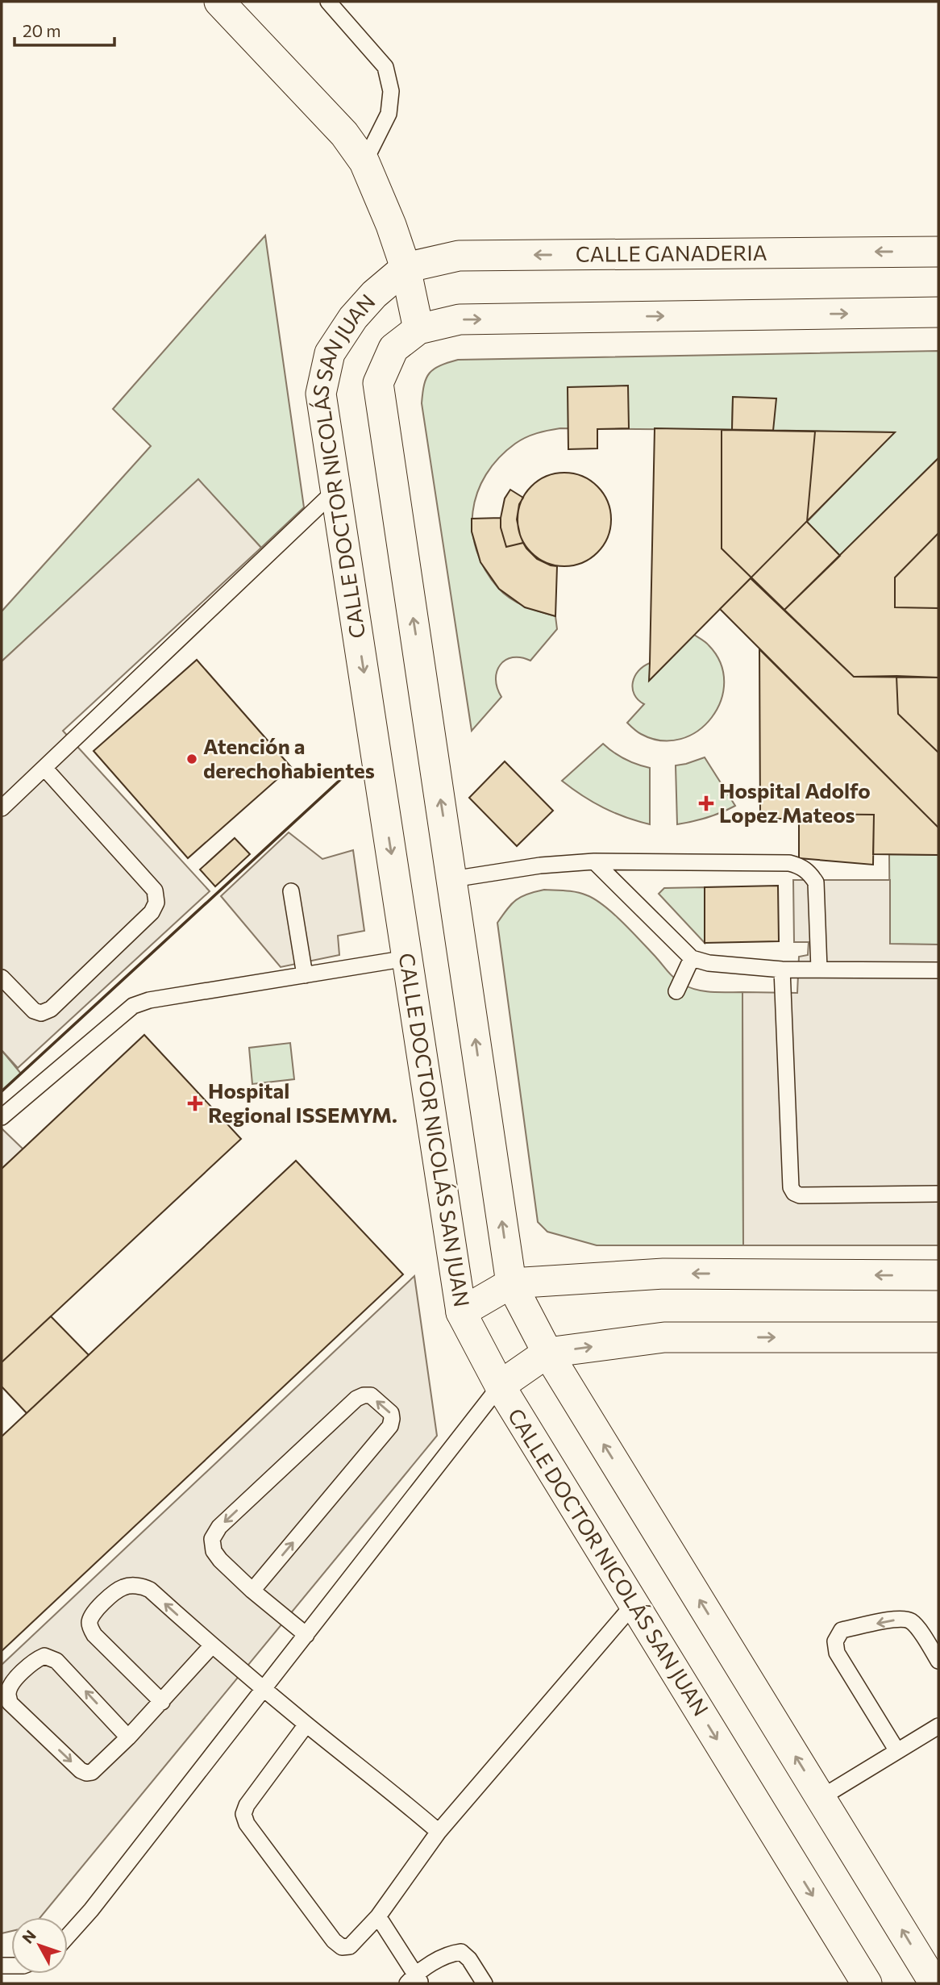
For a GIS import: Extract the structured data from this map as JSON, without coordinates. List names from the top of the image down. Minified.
{"streets":{"street":["CALLE GANADERIA","CALLE DOCTOR NICOLÁS SAN JUAN"]},"crossings":[["CALLE GANADERIA","CALLE DOCTOR NICOLÁS SAN JUAN"]],"places":{"other":["Atención a derechohabientes"],"health":["Hospital Adolfo Lopez Mateos","Hospital Regional ISSEMYM."]},"scale_bar":"20 m","north":"top left"}
